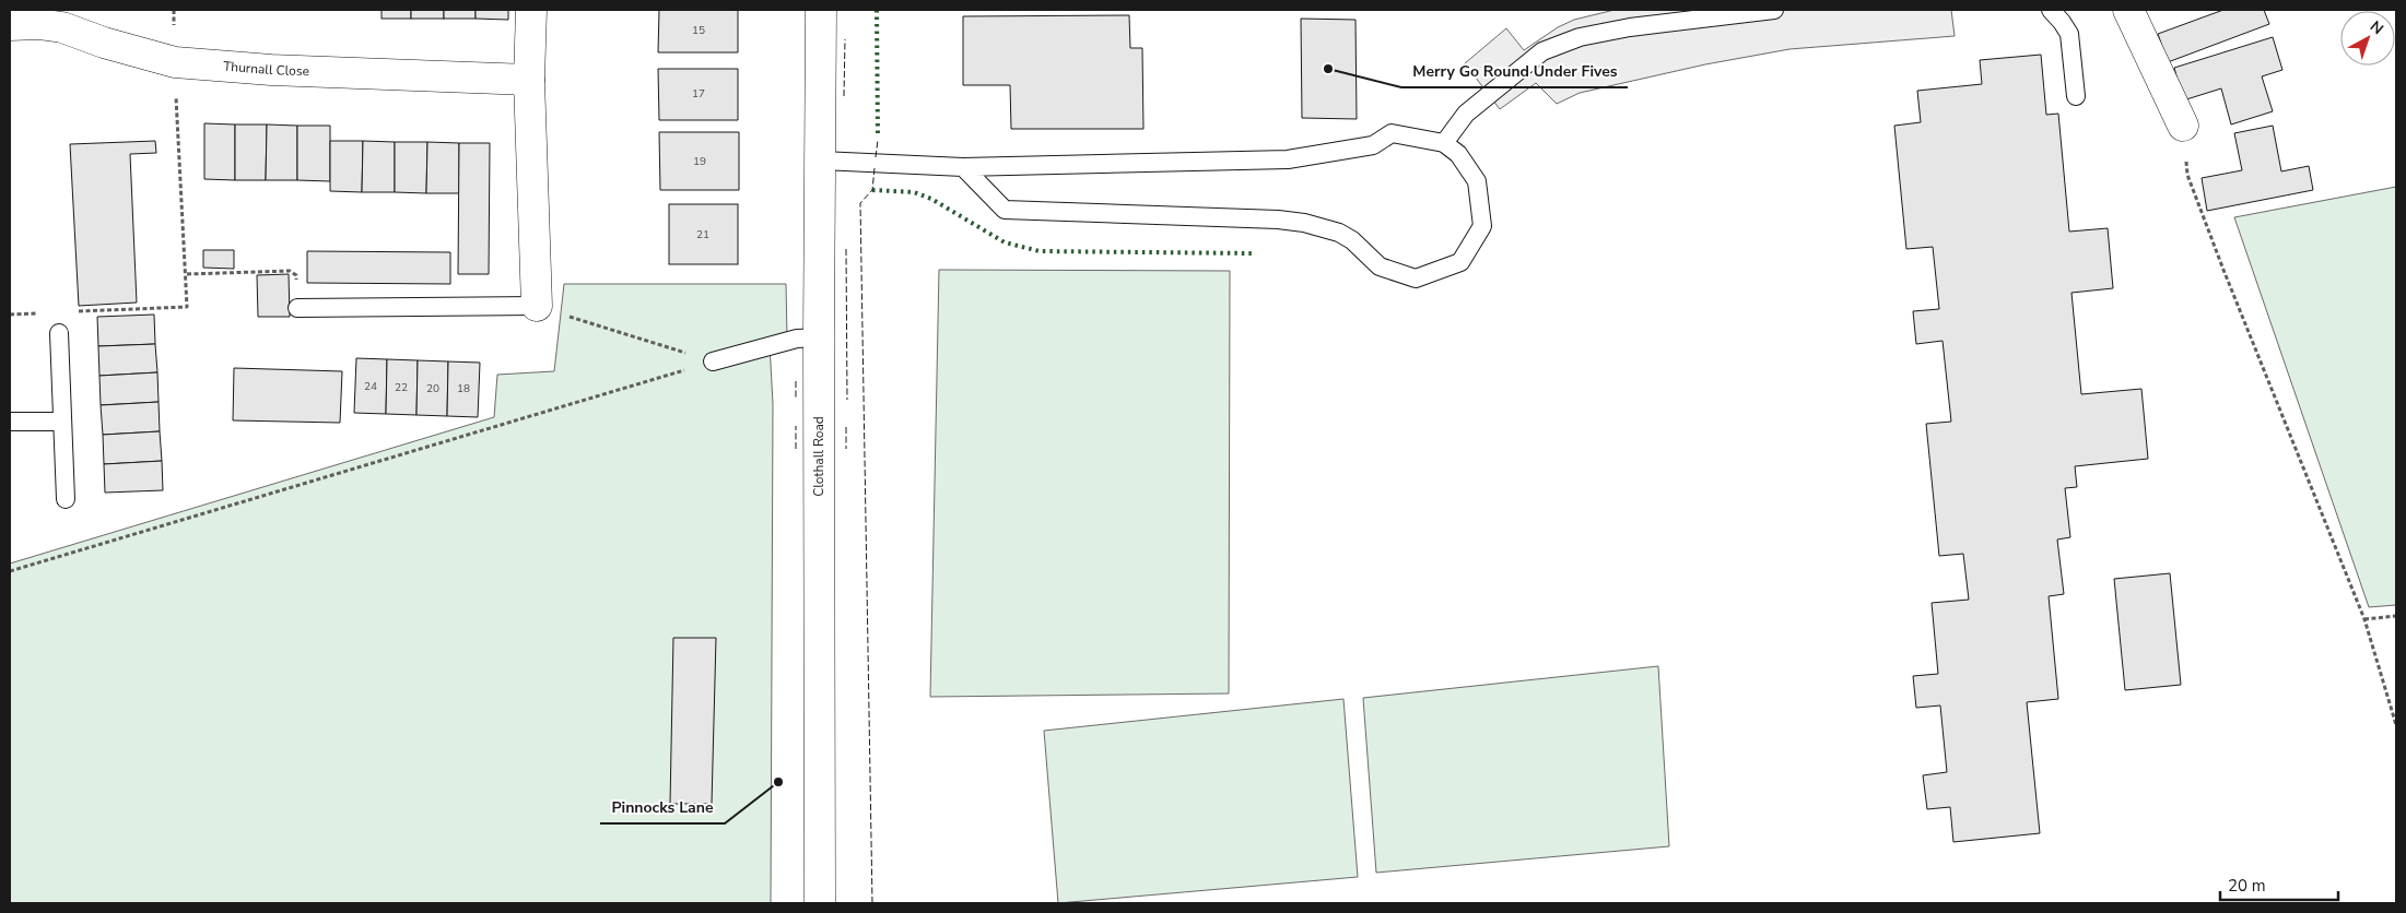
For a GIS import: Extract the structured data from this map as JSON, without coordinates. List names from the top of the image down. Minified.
{"streets":{"street":["Thurnall Close","Clothall Road"]},"places":["Merry Go Round Under Fives","Pinnocks Lane"],"house_numbers":["15","17","19","21","24","22","20","18"],"scale_bar":"20 m","north":"top right"}
